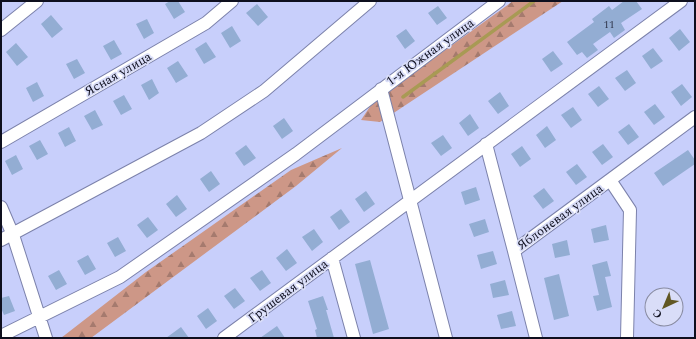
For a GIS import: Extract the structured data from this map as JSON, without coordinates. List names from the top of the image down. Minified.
{"streets":{"street":["1-я Южная улица","Ясная улица","Яблоневая улица","Грушевая улица"]},"house_numbers":["11"],"north":"bottom left"}
